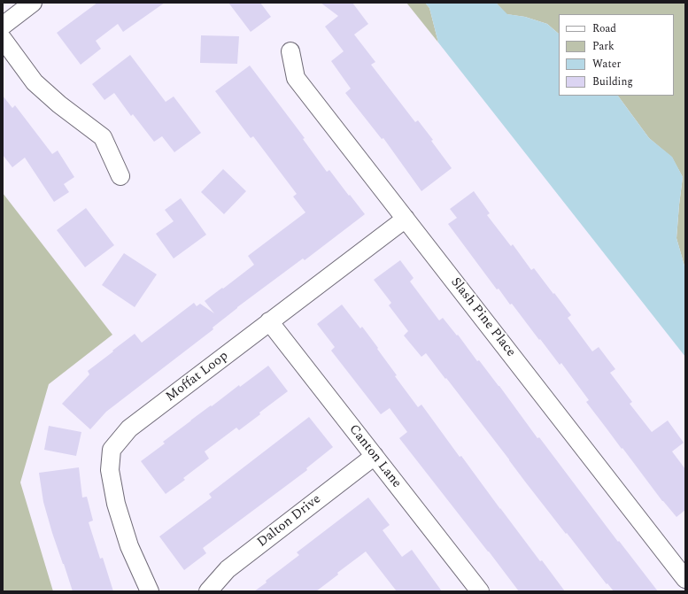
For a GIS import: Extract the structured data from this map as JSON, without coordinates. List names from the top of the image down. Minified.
{"streets":{"street":["Slash Pine Place","Moffat Loop","Canton Lane","Dalton Drive"]},"crossings":[["Slash Pine Place","Moffat Loop"],["Moffat Loop","Canton Lane"],["Canton Lane","Dalton Drive"]],"legend":["Road","Park","Water","Building"]}
